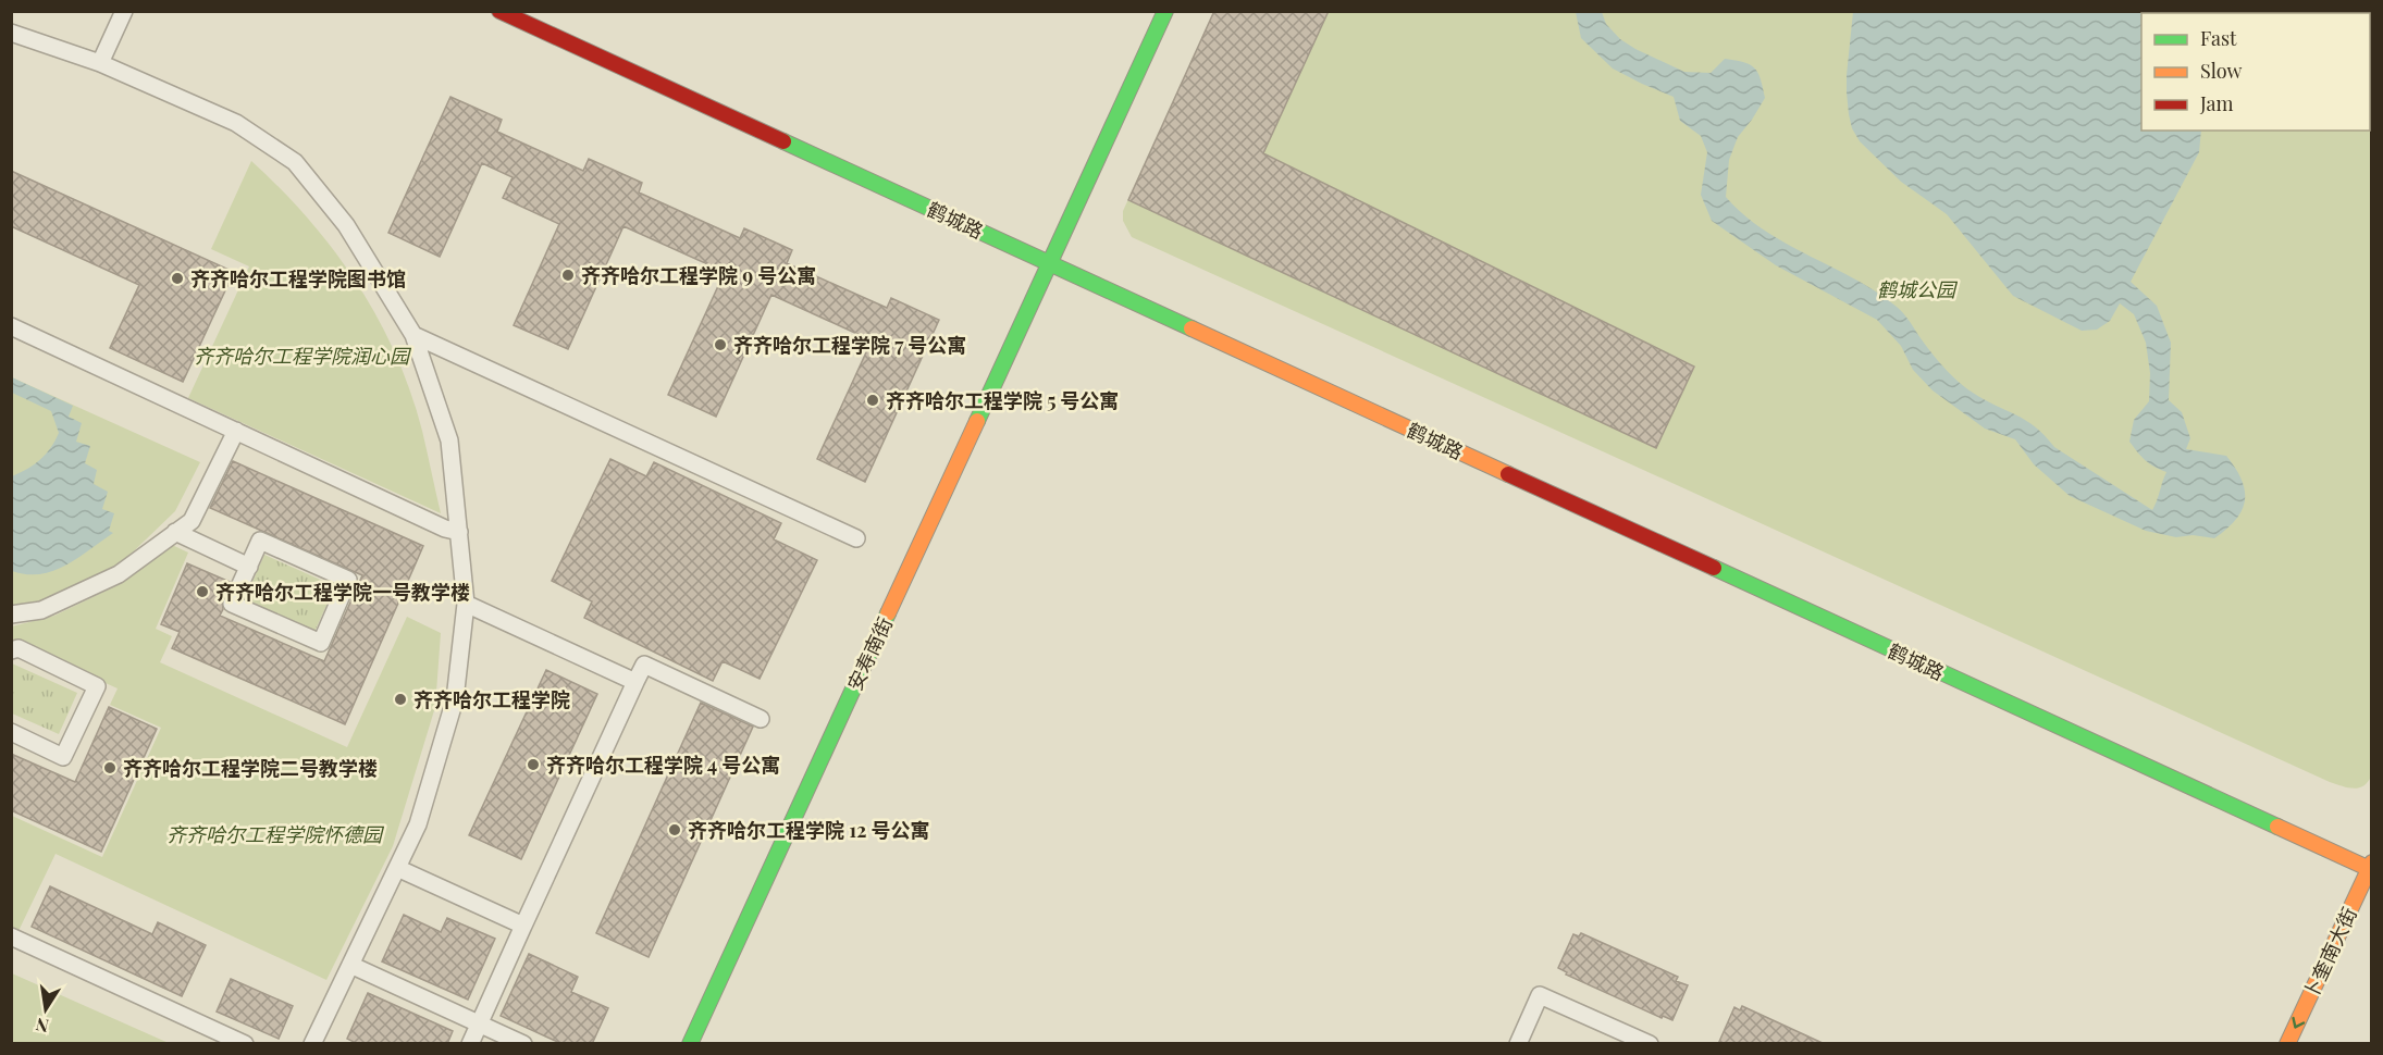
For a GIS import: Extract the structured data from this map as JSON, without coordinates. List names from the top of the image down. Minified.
{"streets":{"main road":["鹤城路","安寿南街","卜奎南大街"]},"crossings":[["鹤城路","安寿南街"],["鹤城路","卜奎南大街"]],"one_way":["卜奎南大街"],"parks":["鹤城公园","齐齐哈尔工程学院润心园","齐齐哈尔工程学院怀德园"],"places":["齐齐哈尔工程学院 9 号公寓","齐齐哈尔工程学院图书馆","齐齐哈尔工程学院 7 号公寓","齐齐哈尔工程学院 5 号公寓","齐齐哈尔工程学院一号教学楼","齐齐哈尔工程学院","齐齐哈尔工程学院 4 号公寓","齐齐哈尔工程学院二号教学楼","齐齐哈尔工程学院 12 号公寓"],"legend":["Fast","Slow","Jam"],"north":"bottom"}
